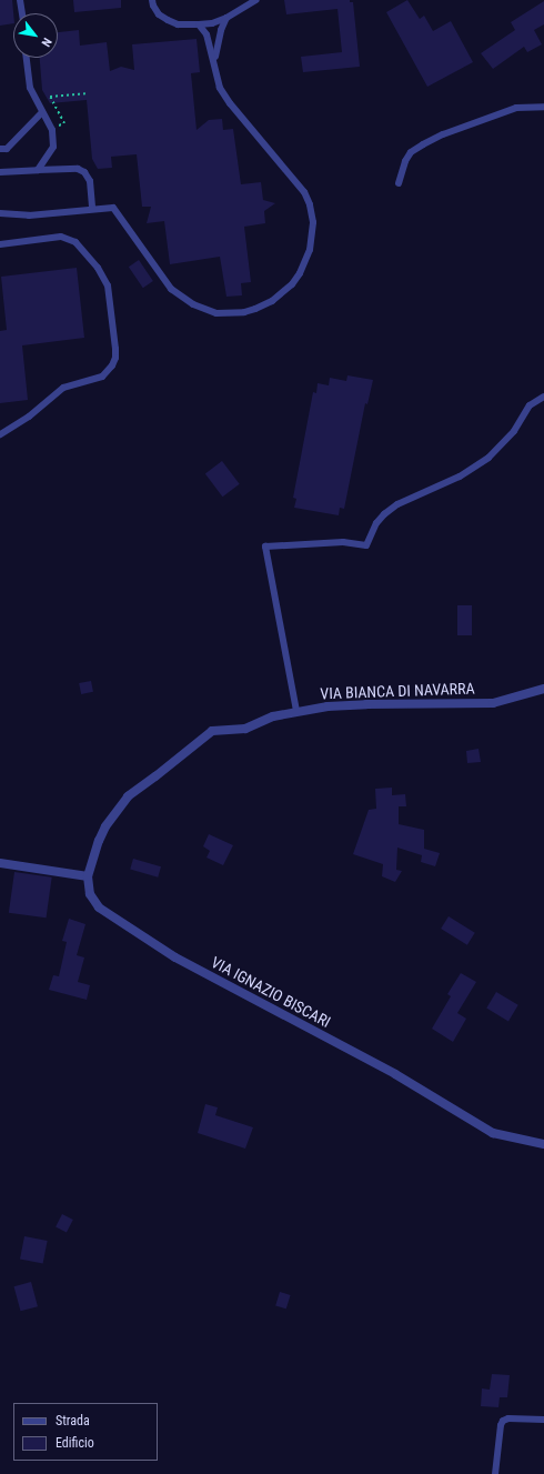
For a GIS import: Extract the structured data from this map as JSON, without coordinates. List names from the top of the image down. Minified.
{"streets":{"street":["VIA BIANCA DI NAVARRA","VIA IGNAZIO BISCARI"]},"crossings":[["VIA BIANCA DI NAVARRA","VIA IGNAZIO BISCARI"]],"legend":["Strada","Edificio"],"north":"bottom right"}
